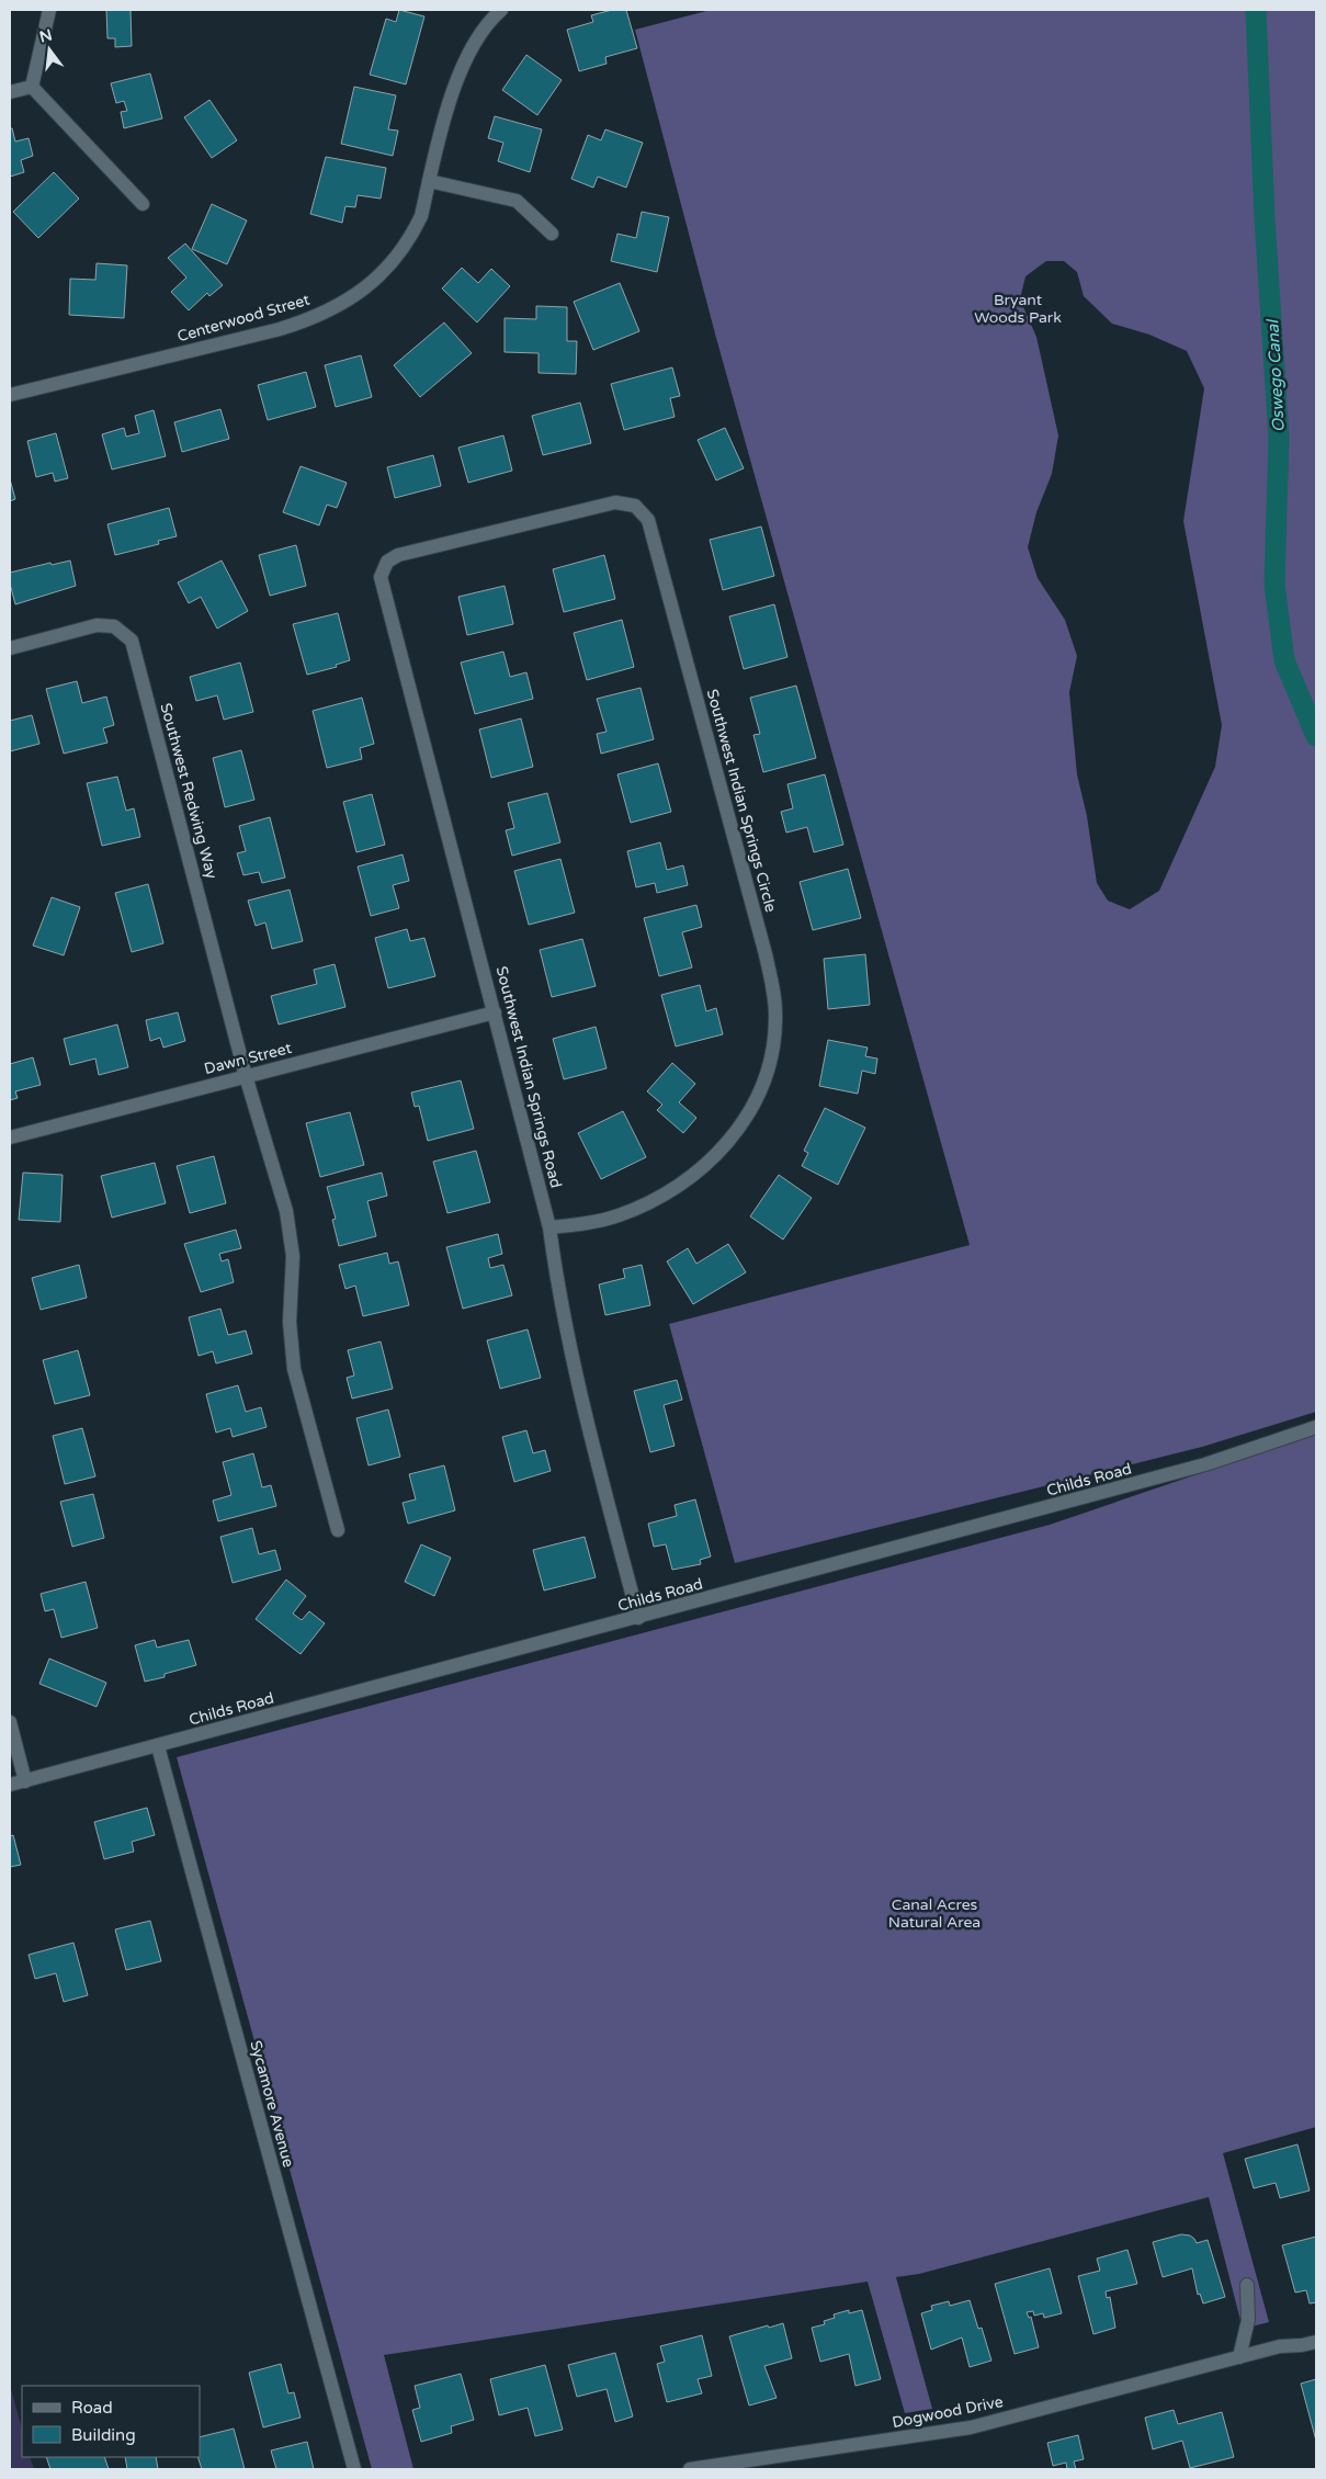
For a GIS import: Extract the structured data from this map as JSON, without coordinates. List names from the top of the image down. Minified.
{"streets":{"street":["Centerwood Street","Southwest Redwing Way","Southwest Indian Springs Circle","Dawn Street","Southwest Indian Springs Road","Childs Road","Sycamore Avenue","Dogwood Drive"]},"crossings":[["Southwest Redwing Way","Dawn Street"],["Southwest Indian Springs Circle","Southwest Indian Springs Road"],["Dawn Street","Southwest Indian Springs Road"],["Southwest Indian Springs Road","Childs Road"],["Childs Road","Sycamore Avenue"]],"water":["Oswego Canal"],"parks":["Bryant Woods Park","Canal Acres Natural Area"],"legend":["Road","Building"],"north":"top"}
